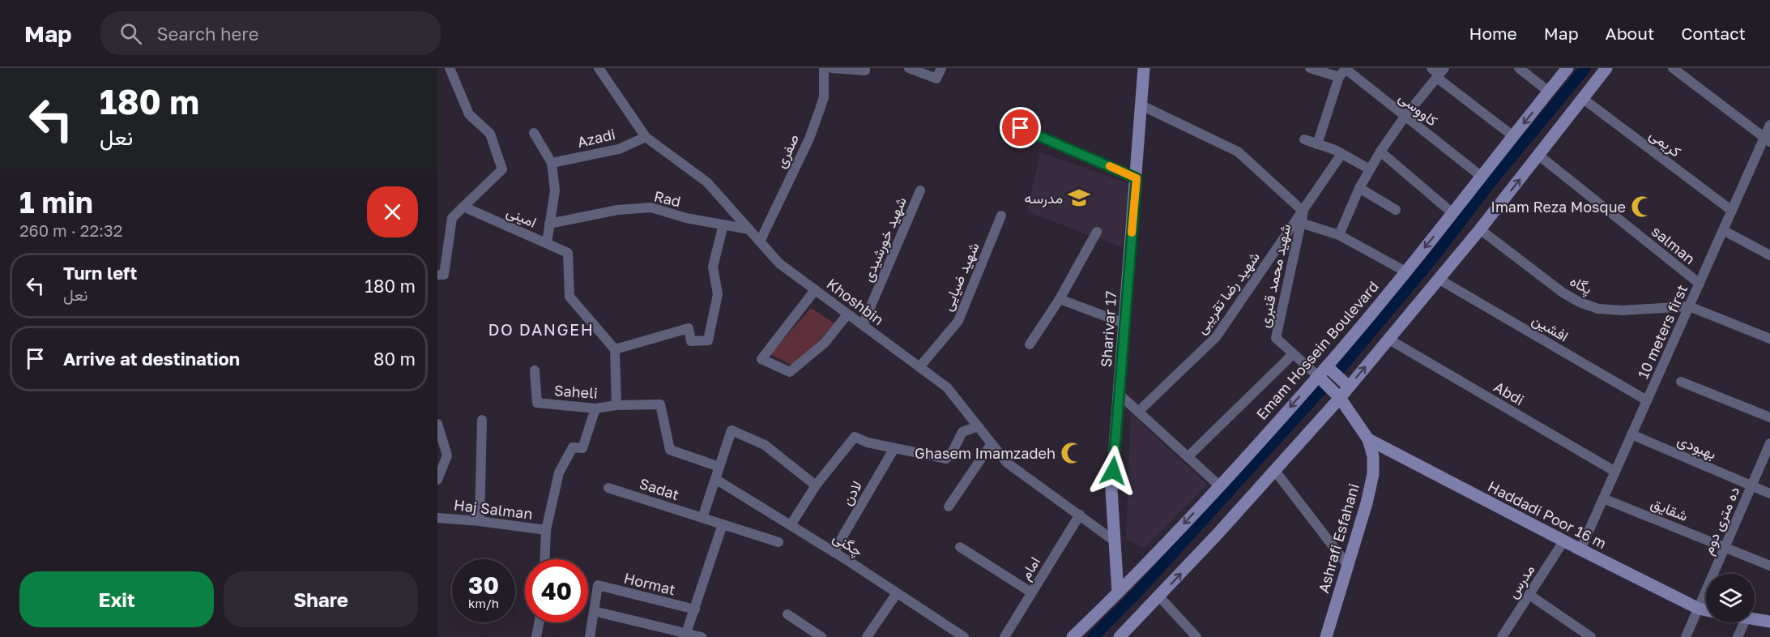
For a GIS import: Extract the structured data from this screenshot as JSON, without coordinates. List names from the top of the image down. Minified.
{"streets":{"main road":["Sharivar 17","Emam Hossein Boulevard","Haddadi Poor 16 m","Ashrafi Esfahani"],"street":["کاووسی","Azadi","کریمی","صفری","Rad","امینی","شهید خورشیدی","salman","شهید محمد قنبری","شهید ضیایی","پگاه","شهید رضا تقریبی","Khoshbin","افشین","10 meters first","Saheli","Abdi","بهبودی","Sadat","لادن","Haj Salman","شقایق","ده متری دوم","چگنی","امام","مدرس","Hormat"]},"crossings":[["کاووسی","Emam Hossein Boulevard"],["Azadi","Khoshbin"],["کریمی","10 meters first"],["صفری","Khoshbin"],["Rad","Khoshbin"],["شهید خورشیدی","Khoshbin"],["salman","10 meters first"],["شهید محمد قنبری","شهید رضا تقریبی"],["شهید محمد قنبری","Sharivar 17"],["شهید محمد قنبری","Emam Hossein Boulevard"],["شهید محمد قنبری","Ashrafi Esfahani"],["شهید ضیایی","Khoshbin"],["پگاه","10 meters first"],["Khoshbin","Sharivar 17"],["Khoshbin","امام"],["افشین","10 meters first"],["Sharivar 17","Emam Hossein Boulevard"],["10 meters first","Abdi"],["10 meters first","بهبودی"],["10 meters first","شقایق"],["10 meters first","Haddadi Poor 16 m"],["Emam Hossein Boulevard","Ashrafi Esfahani"],["بهبودی","ده متری دوم"],["لادن","چگنی"],["شقایق","ده متری دوم"],["Haddadi Poor 16 m","ده متری دوم"],["Haddadi Poor 16 m","Ashrafi Esfahani"],["Haddadi Poor 16 m","مدرس"]],"districts":["DO DANGEH"],"places":{"school or university":["مدرسه"],"mosque":["Imam Reza Mosque","Ghasem Imamzadeh"]},"page":{"header":"Map","search":"Search here","nav":["Home","Map","About","Contact"],"turn":["180 m","نعل"],"heading":["1 min","260 m · 22:32"],"list":[{"name":"Turn left","note":"نعل","value":"180 m"},{"name":"Arrive at destination","value":"80 m"}],"speed":"30 km/h","limit":"40","buttons":["Exit","Share"]}}
